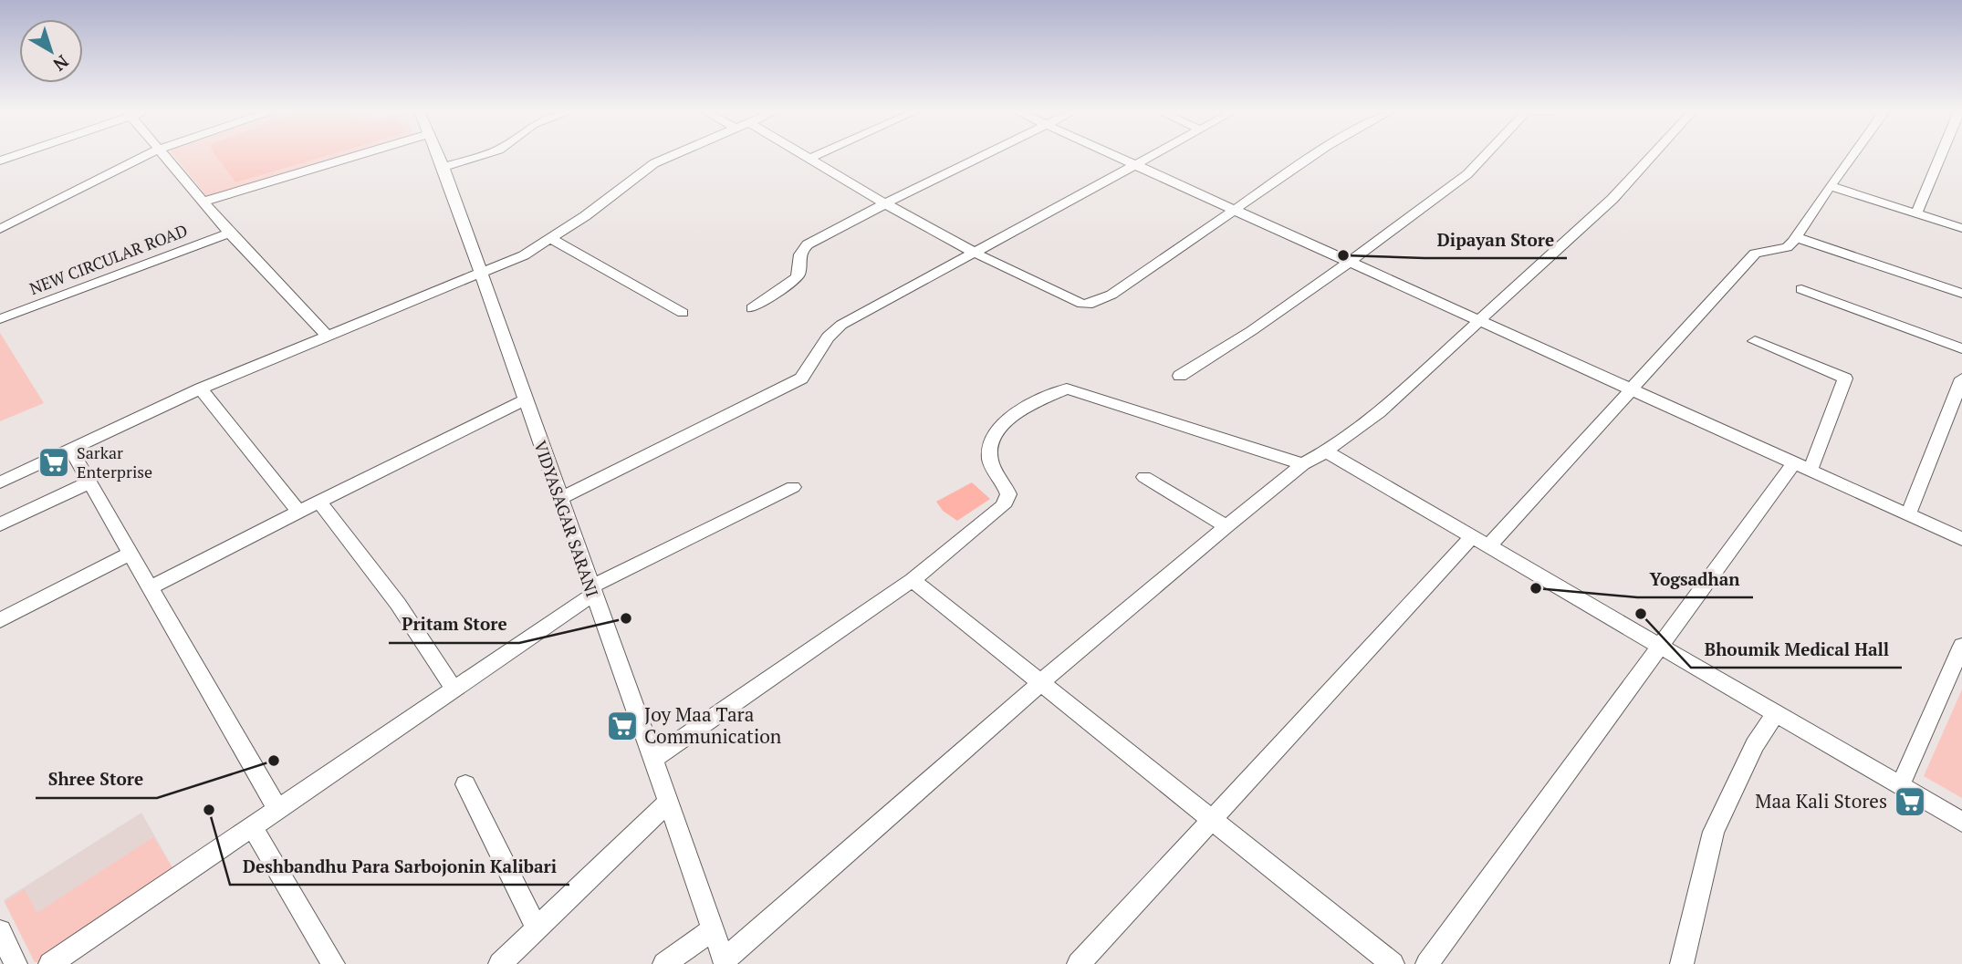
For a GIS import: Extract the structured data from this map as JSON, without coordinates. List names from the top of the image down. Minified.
{"streets":{"street":["NEW CIRCULAR ROAD","VIDYASAGAR SARANI"]},"places":{"other":["Dipayan Store","Yogsadhan","Bhoumik Medical Hall","Pritam Store","Shree Store","Deshbandhu Para Sarbojonin Kalibari"],"supermarket":["Sarkar Enterprise","Joy Maa Tara Communication","Maa Kali Stores"]},"north":"bottom right"}
